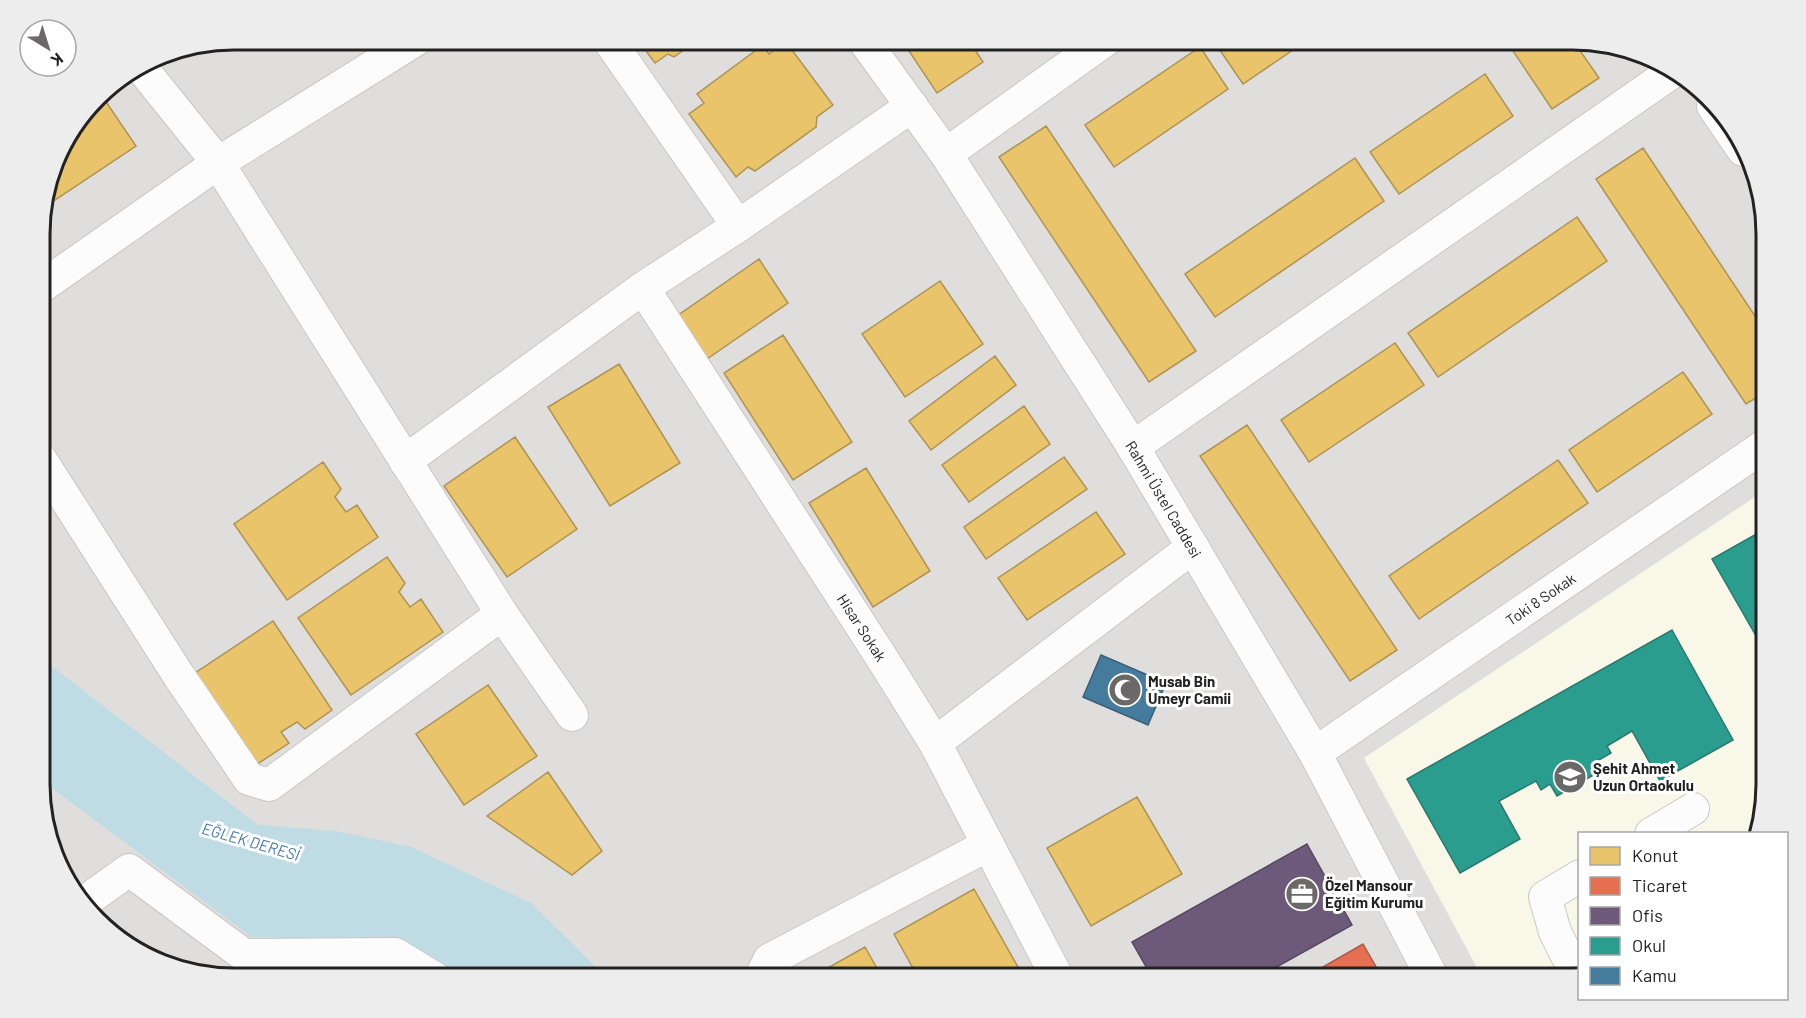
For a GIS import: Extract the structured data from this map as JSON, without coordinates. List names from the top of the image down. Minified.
{"streets":{"street":["Rahmi Üstel Caddesi","Toki 8 Sokak","Hisar Sokak"]},"crossings":[["Rahmi Üstel Caddesi","Toki 8 Sokak"]],"water":["EĞLEK DERESİ"],"places":{"mosque":["Musab Bin Umeyr Camii"],"school or university":["Şehit Ahmet Uzun Ortaokulu"],"office":["Özel Mansour Eğitim Kurumu"]},"legend":["Konut","Ticaret","Ofis","Okul","Kamu"],"north":"bottom right"}
